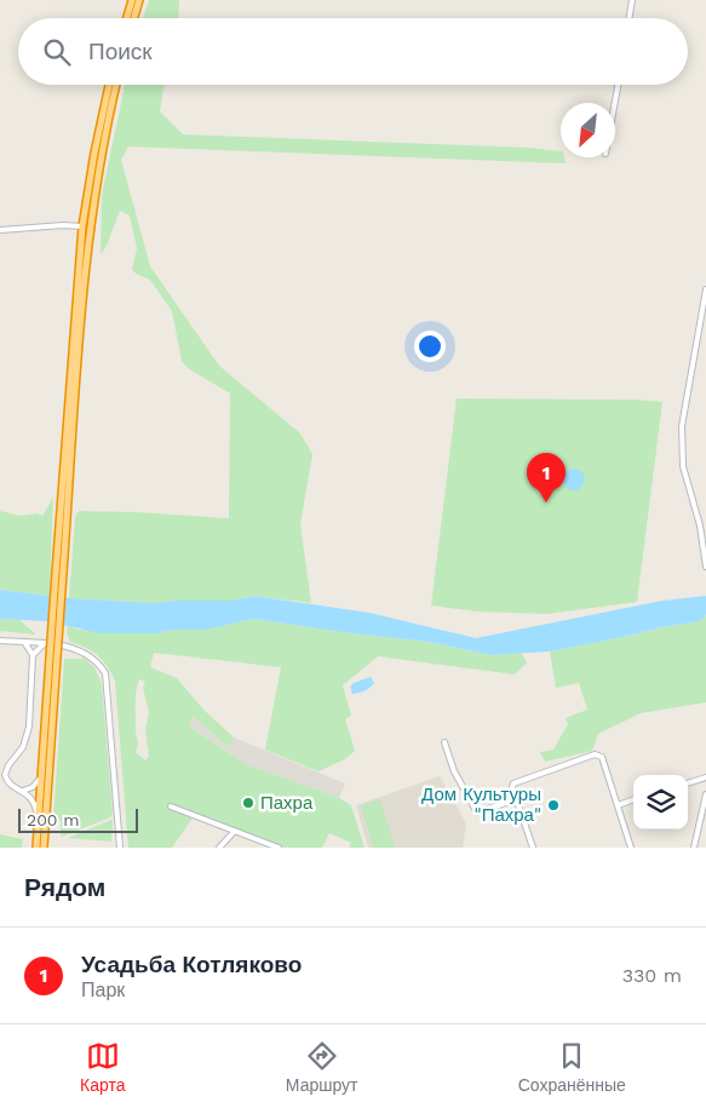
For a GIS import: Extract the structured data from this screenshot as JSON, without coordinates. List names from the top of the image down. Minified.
{"places":["Пахра","Дом Культуры \"Пахра\""],"scale_bar":"200 m","north":"bottom left","page":{"search":"Поиск","pins":"1","scale":"200 m","heading":"Рядом","list":[{"mark":"1","name":"Усадьба Котляково","note":"Парк","value":"330 m"}],"nav":["Карта","Маршрут","Сохранённые"]}}
